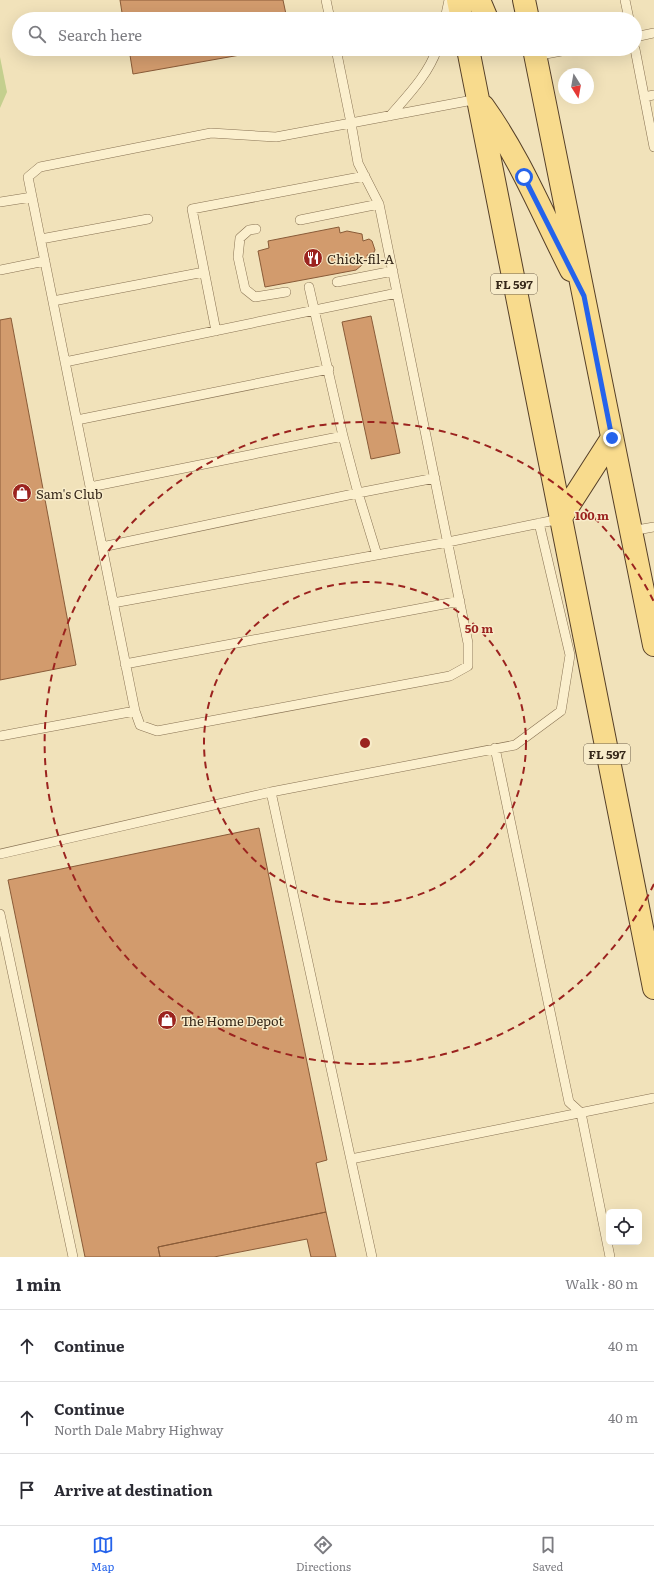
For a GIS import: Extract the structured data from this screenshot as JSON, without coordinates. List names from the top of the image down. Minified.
{"streets":{"main road":["FL 597"]},"places":{"restaurant":["Chick-fil-A"],"shop":["Sam's Club","The Home Depot"]},"north":"bottom","page":{"search":"Search here","heading":["1 min","Walk · 80 m"],"list":[["Continue","40 m"],["Continue","North Dale Mabry Highway","40 m"],"Arrive at destination"],"nav":["Map","Directions","Saved"]},"rings":["100 m","50 m"]}
